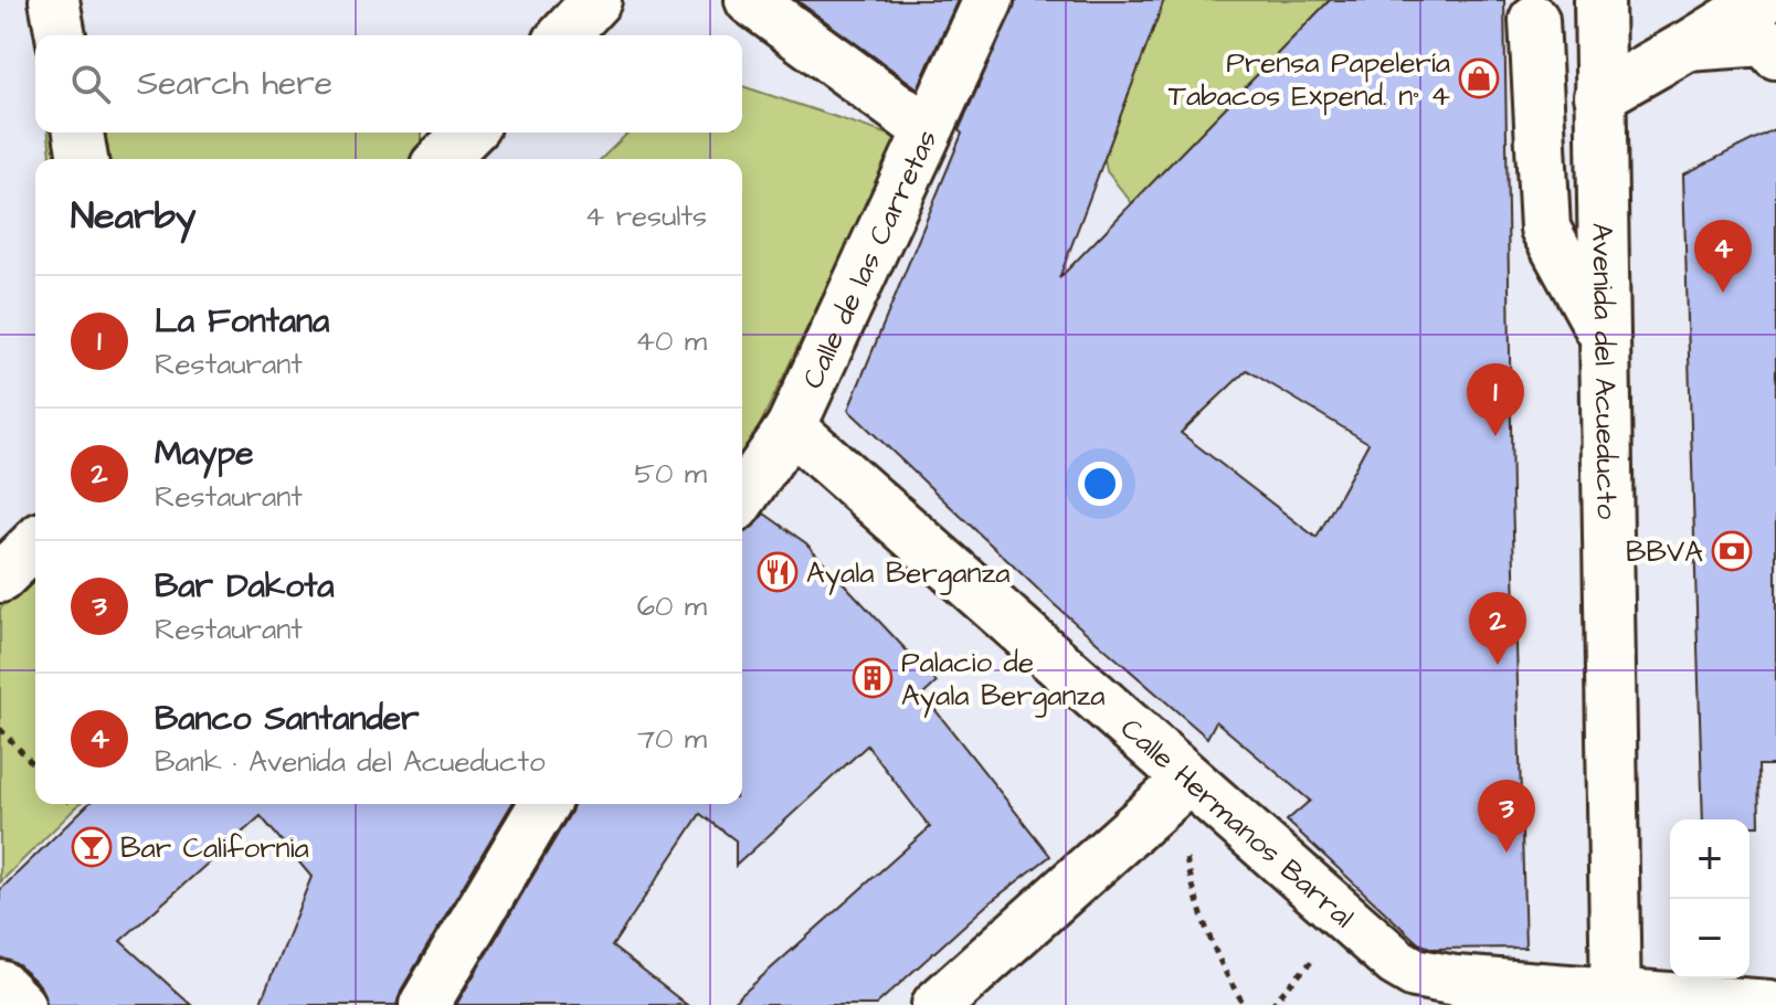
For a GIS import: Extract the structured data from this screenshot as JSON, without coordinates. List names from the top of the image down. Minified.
{"streets":{"street":["Calle de las Carretas","Avenida del Acueducto","Calle Hermanos Barral"]},"crossings":[["Calle de las Carretas","Calle Hermanos Barral"],["Avenida del Acueducto","Calle Hermanos Barral"]],"places":{"shop":["Prensa Papelería Tabacos Expend. n° 4"],"bank":["BBVA"],"restaurant":["Ayala Berganza"],"building":["Palacio de Ayala Berganza"],"bar":["Bar California"]},"page":{"search":"Search here","heading":["Nearby","4 results"],"pins":["4","1","2","3"],"list":[{"mark":"1","name":"La Fontana","note":"Restaurant","value":"40 m"},{"mark":"2","name":"Maype","note":"Restaurant","value":"50 m"},{"mark":"3","name":"Bar Dakota","note":"Restaurant","value":"60 m"},{"mark":"4","name":"Banco Santander","note":"Bank · Avenida del Acueducto","value":"70 m"}],"map_buttons":["+","−"]}}
